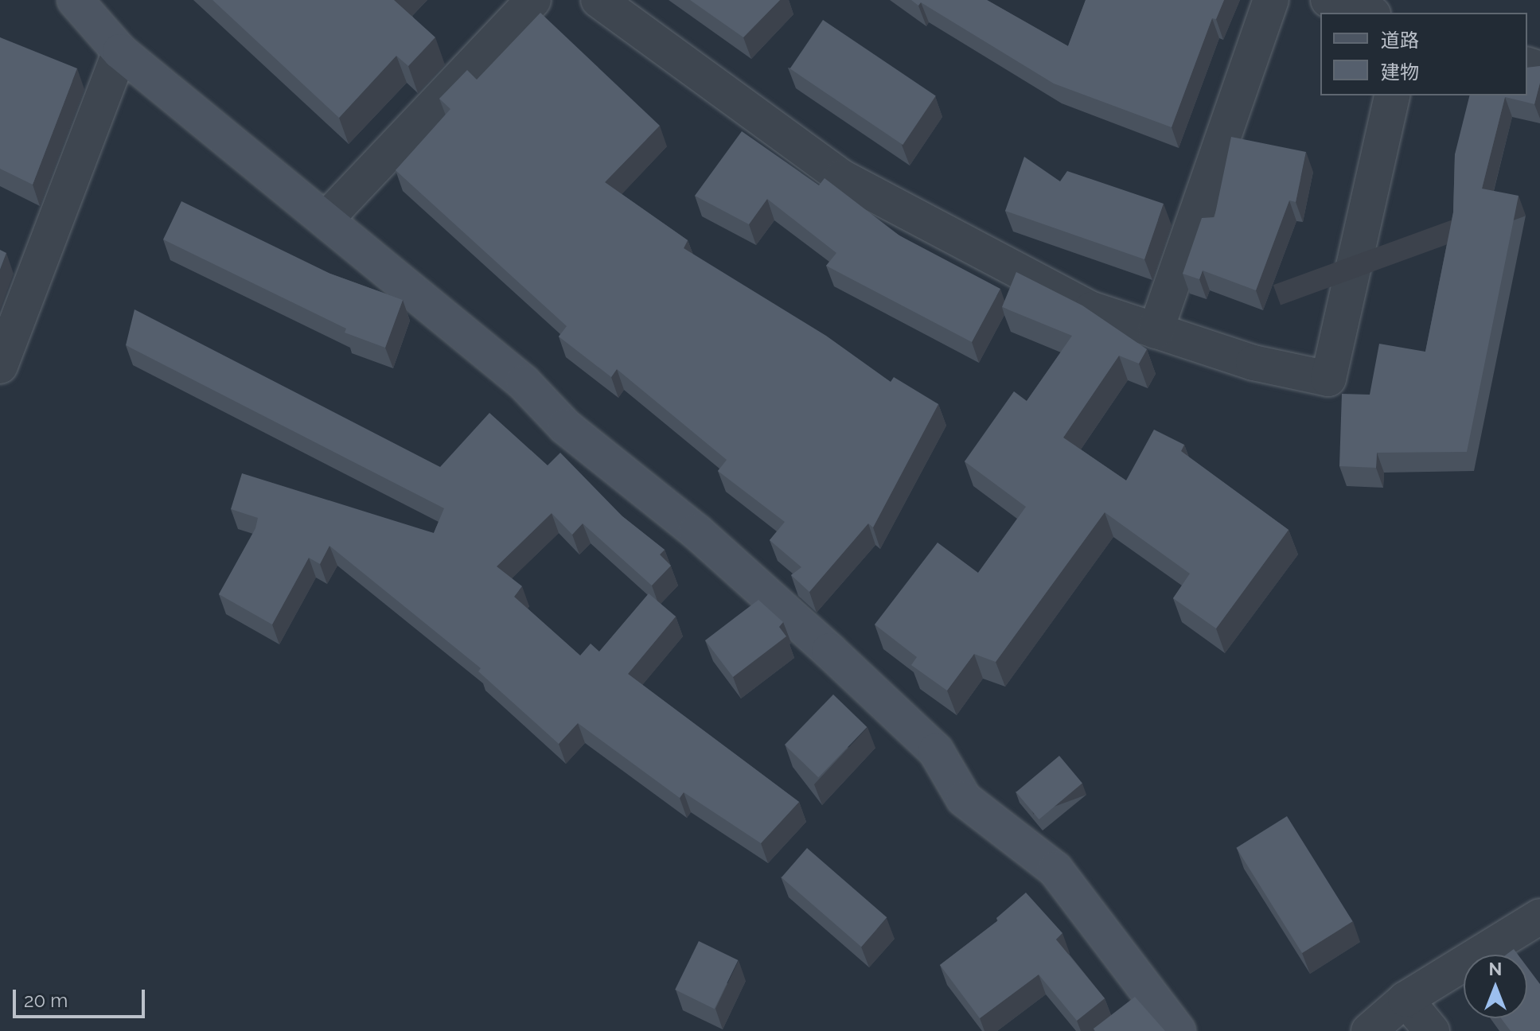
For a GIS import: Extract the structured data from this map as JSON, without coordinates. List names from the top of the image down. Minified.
{"legend":["道路","建物"],"scale_bar":"20 m","north":"top"}
